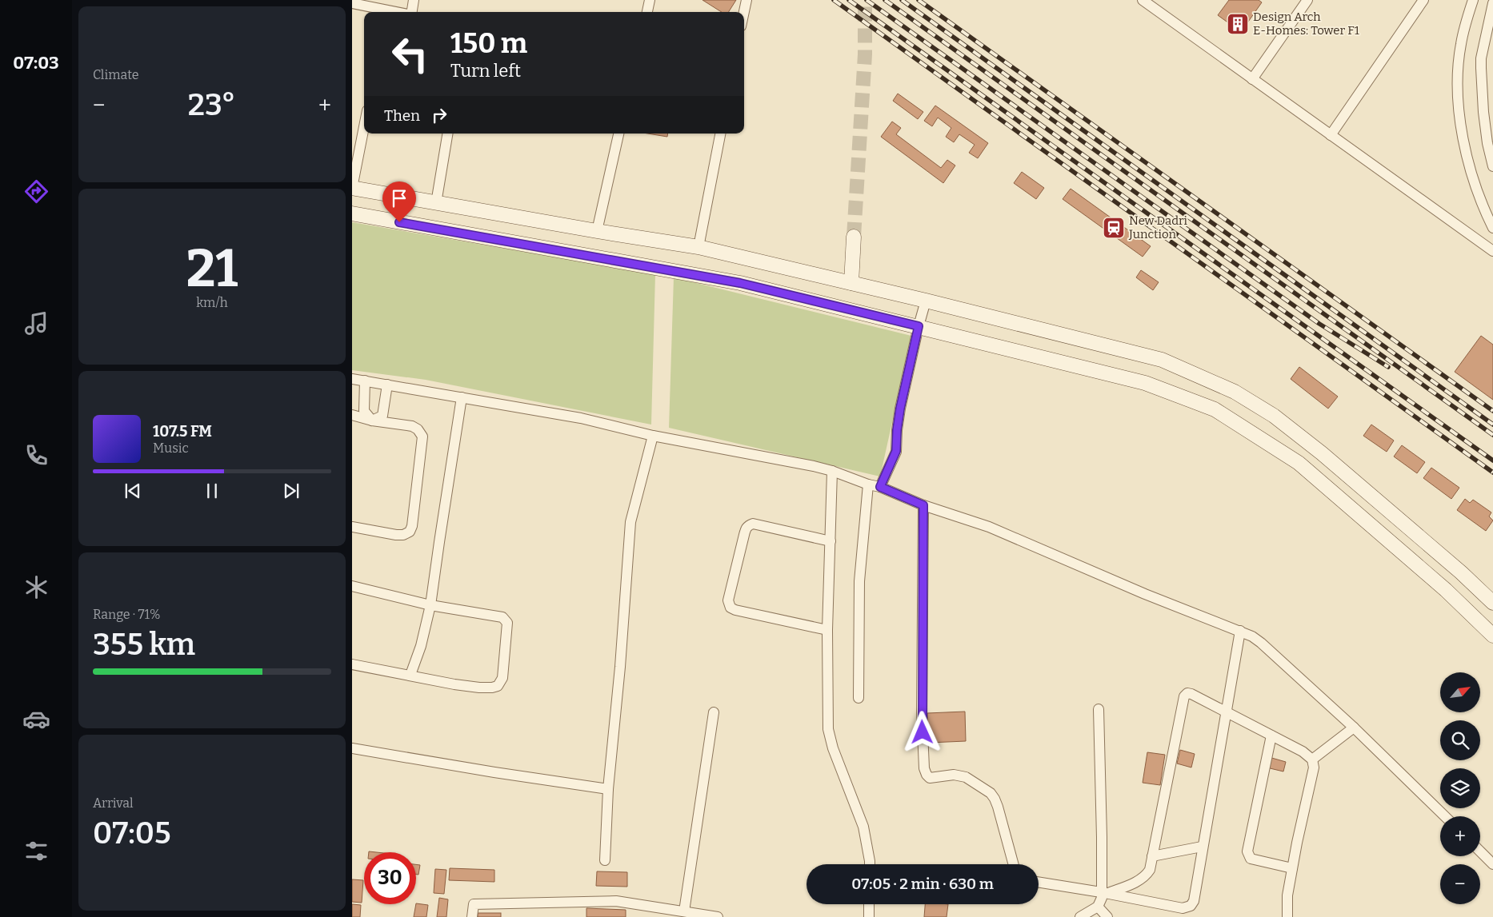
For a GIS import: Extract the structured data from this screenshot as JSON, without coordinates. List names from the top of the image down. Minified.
{"places":{"building":["Design Arch E-Homes: Tower F1"],"station":["New Dadri Junction"]},"north":"top right","page":{"tabs":"07:03","tile":["Climate",["21","km/h"],["Range · 71%","355 km"],["Arrival","07:05"]],"turn":["150 m","Turn left"],"heat":["−","23°","+"],"then":"Then","song":["107.5 FM","Music"],"map_buttons":["+","−"],"limit":"30","trip":"07:05 · 2 min · 630 m"}}
